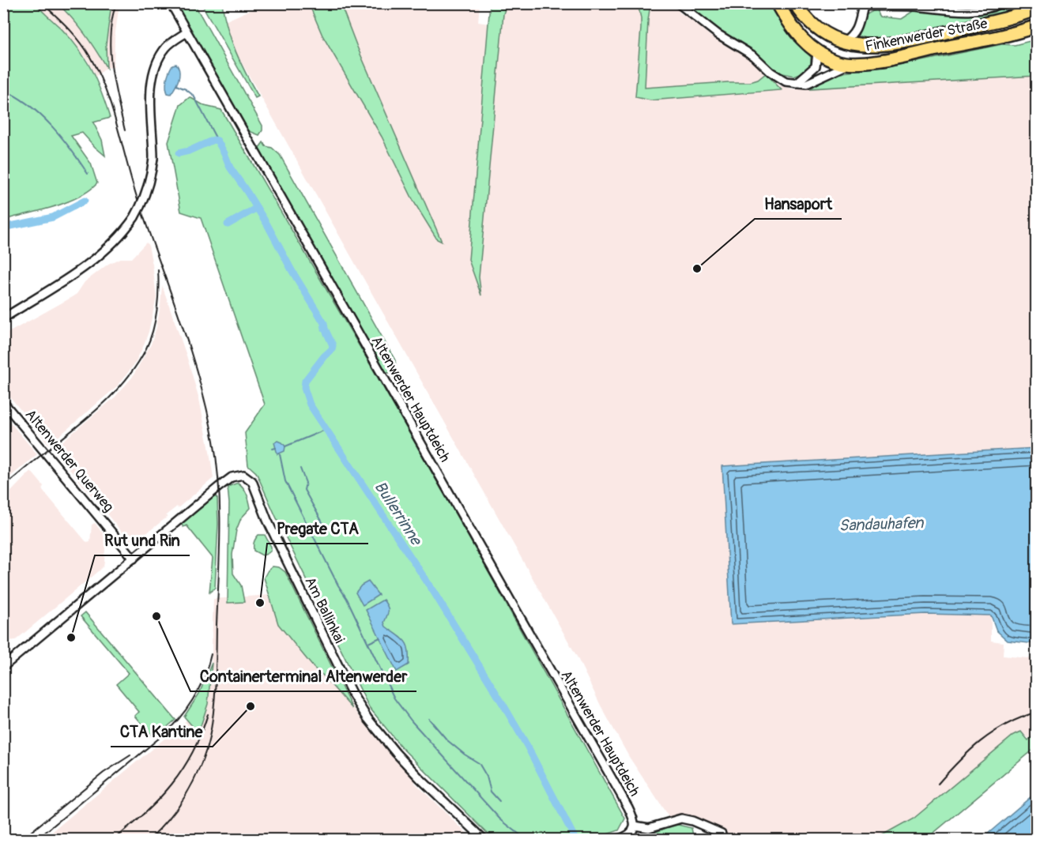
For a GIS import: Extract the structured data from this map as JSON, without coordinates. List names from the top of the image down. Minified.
{"streets":{"main road":["Finkenwerder Straße"],"street":["Altenwerder Hauptdeich","Altenwerder Querweg","Am Ballinkai"]},"crossings":[["Altenwerder Querweg","Am Ballinkai"]],"water":["Bullerrinne","Sandauhafen"],"places":["Hansaport","Pregate CTA","Containerterminal Altenwerder","Rut und Rin","CTA Kantine"]}
